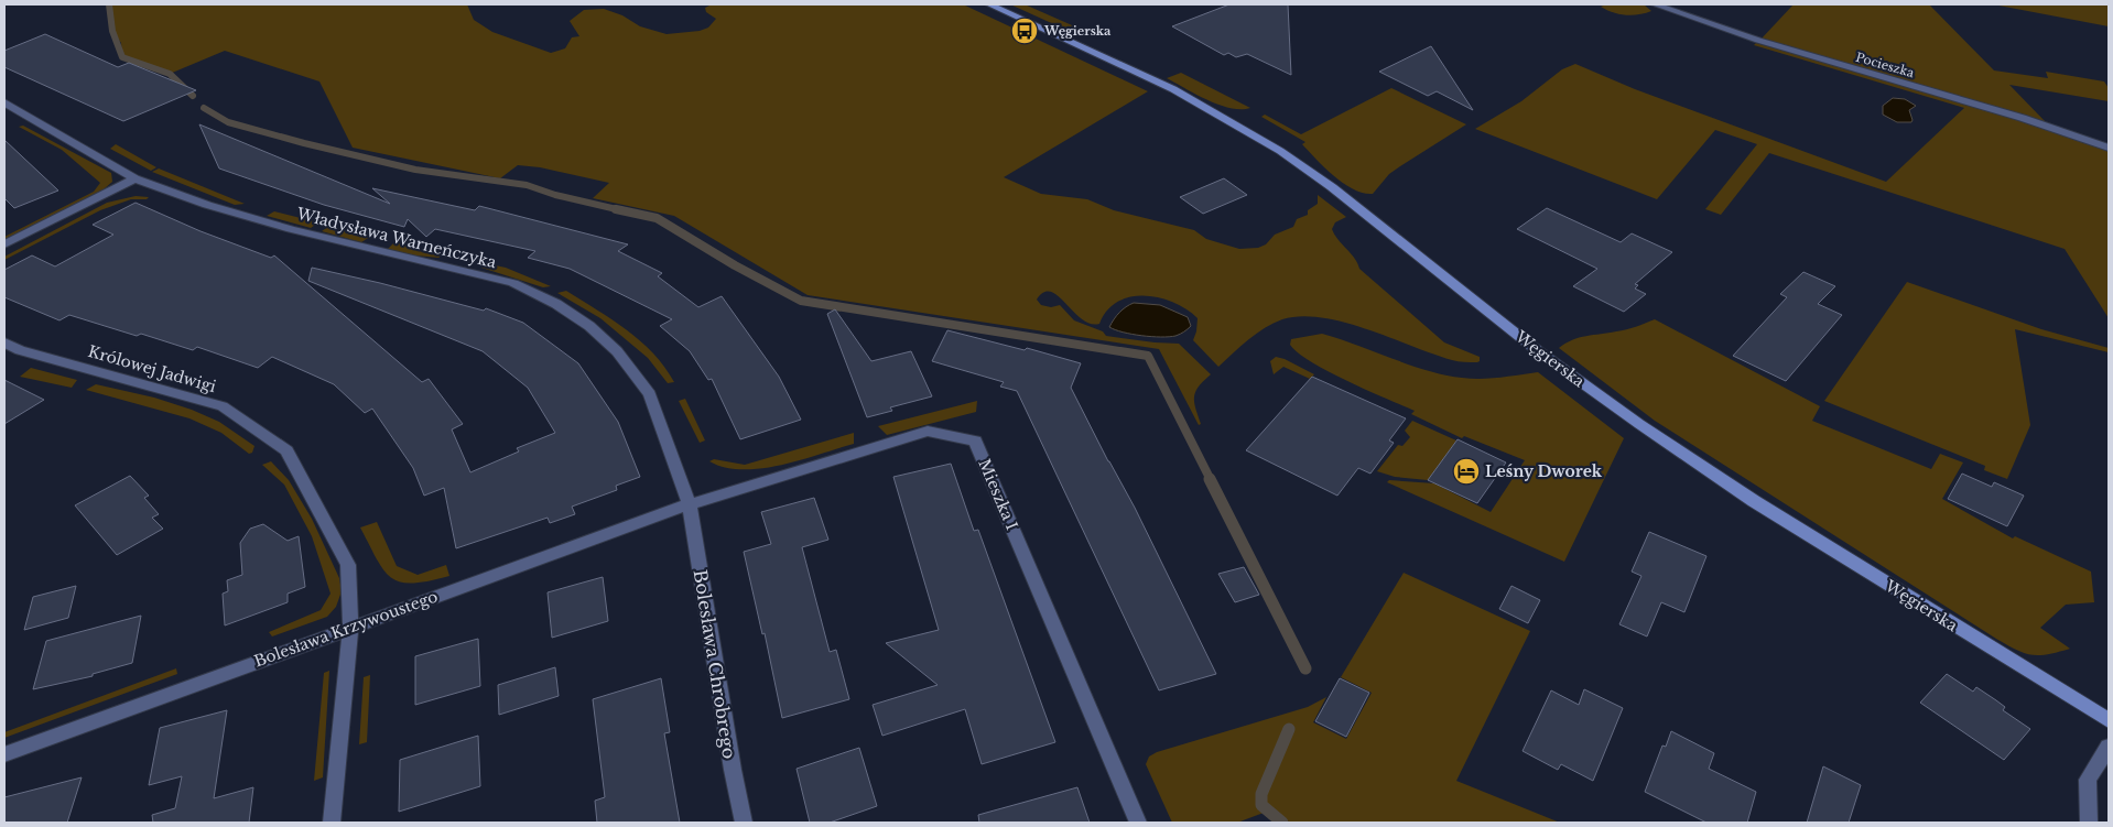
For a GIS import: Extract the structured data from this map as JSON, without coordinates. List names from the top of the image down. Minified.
{"streets":{"main road":["Węgierska"],"street":["Pocieszka","Władysława Warneńczyka","Królowej Jadwigi","Mieszka I","Bolesława Krzywoustego","Bolesława Chrobrego"]},"crossings":[["Władysława Warneńczyka","Mieszka I"],["Władysława Warneńczyka","Bolesława Krzywoustego"],["Władysława Warneńczyka","Bolesława Chrobrego"],["Królowej Jadwigi","Bolesława Krzywoustego"],["Mieszka I","Bolesława Krzywoustego"],["Mieszka I","Bolesława Chrobrego"],["Bolesława Krzywoustego","Bolesława Chrobrego"]],"places":{"bus stop":["Węgierska"],"hotel":["Leśny Dworek"]}}
